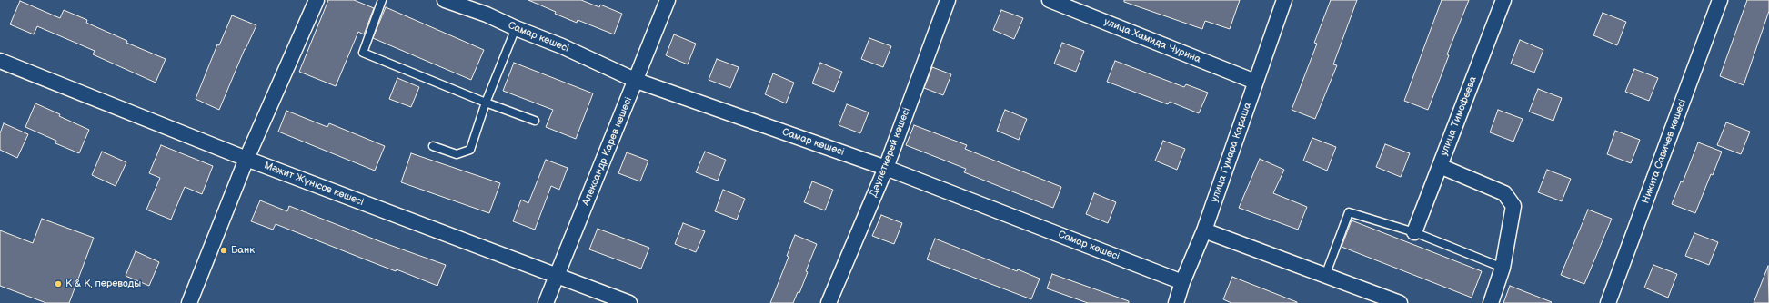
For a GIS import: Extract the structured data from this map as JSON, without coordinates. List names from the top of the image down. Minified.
{"streets":{"street":["Самар көшесі","улица Хамида Чурина","улица Тимофеева","Александр Карев көшесі","Никита Савичев көшесі","Дәулеткерей көшесі","улица Гумара Караша","Мәжит Жүнісов көшесі"]},"crossings":[["Самар көшесі","Александр Карев көшесі"],["Самар көшесі","Дәулеткерей көшесі"],["Самар көшесі","улица Гумара Караша"],["улица Хамида Чурина","улица Гумара Караша"],["Александр Карев көшесі","Мәжит Жүнісов көшесі"]],"places":["Банк","K & K, переводы"]}
